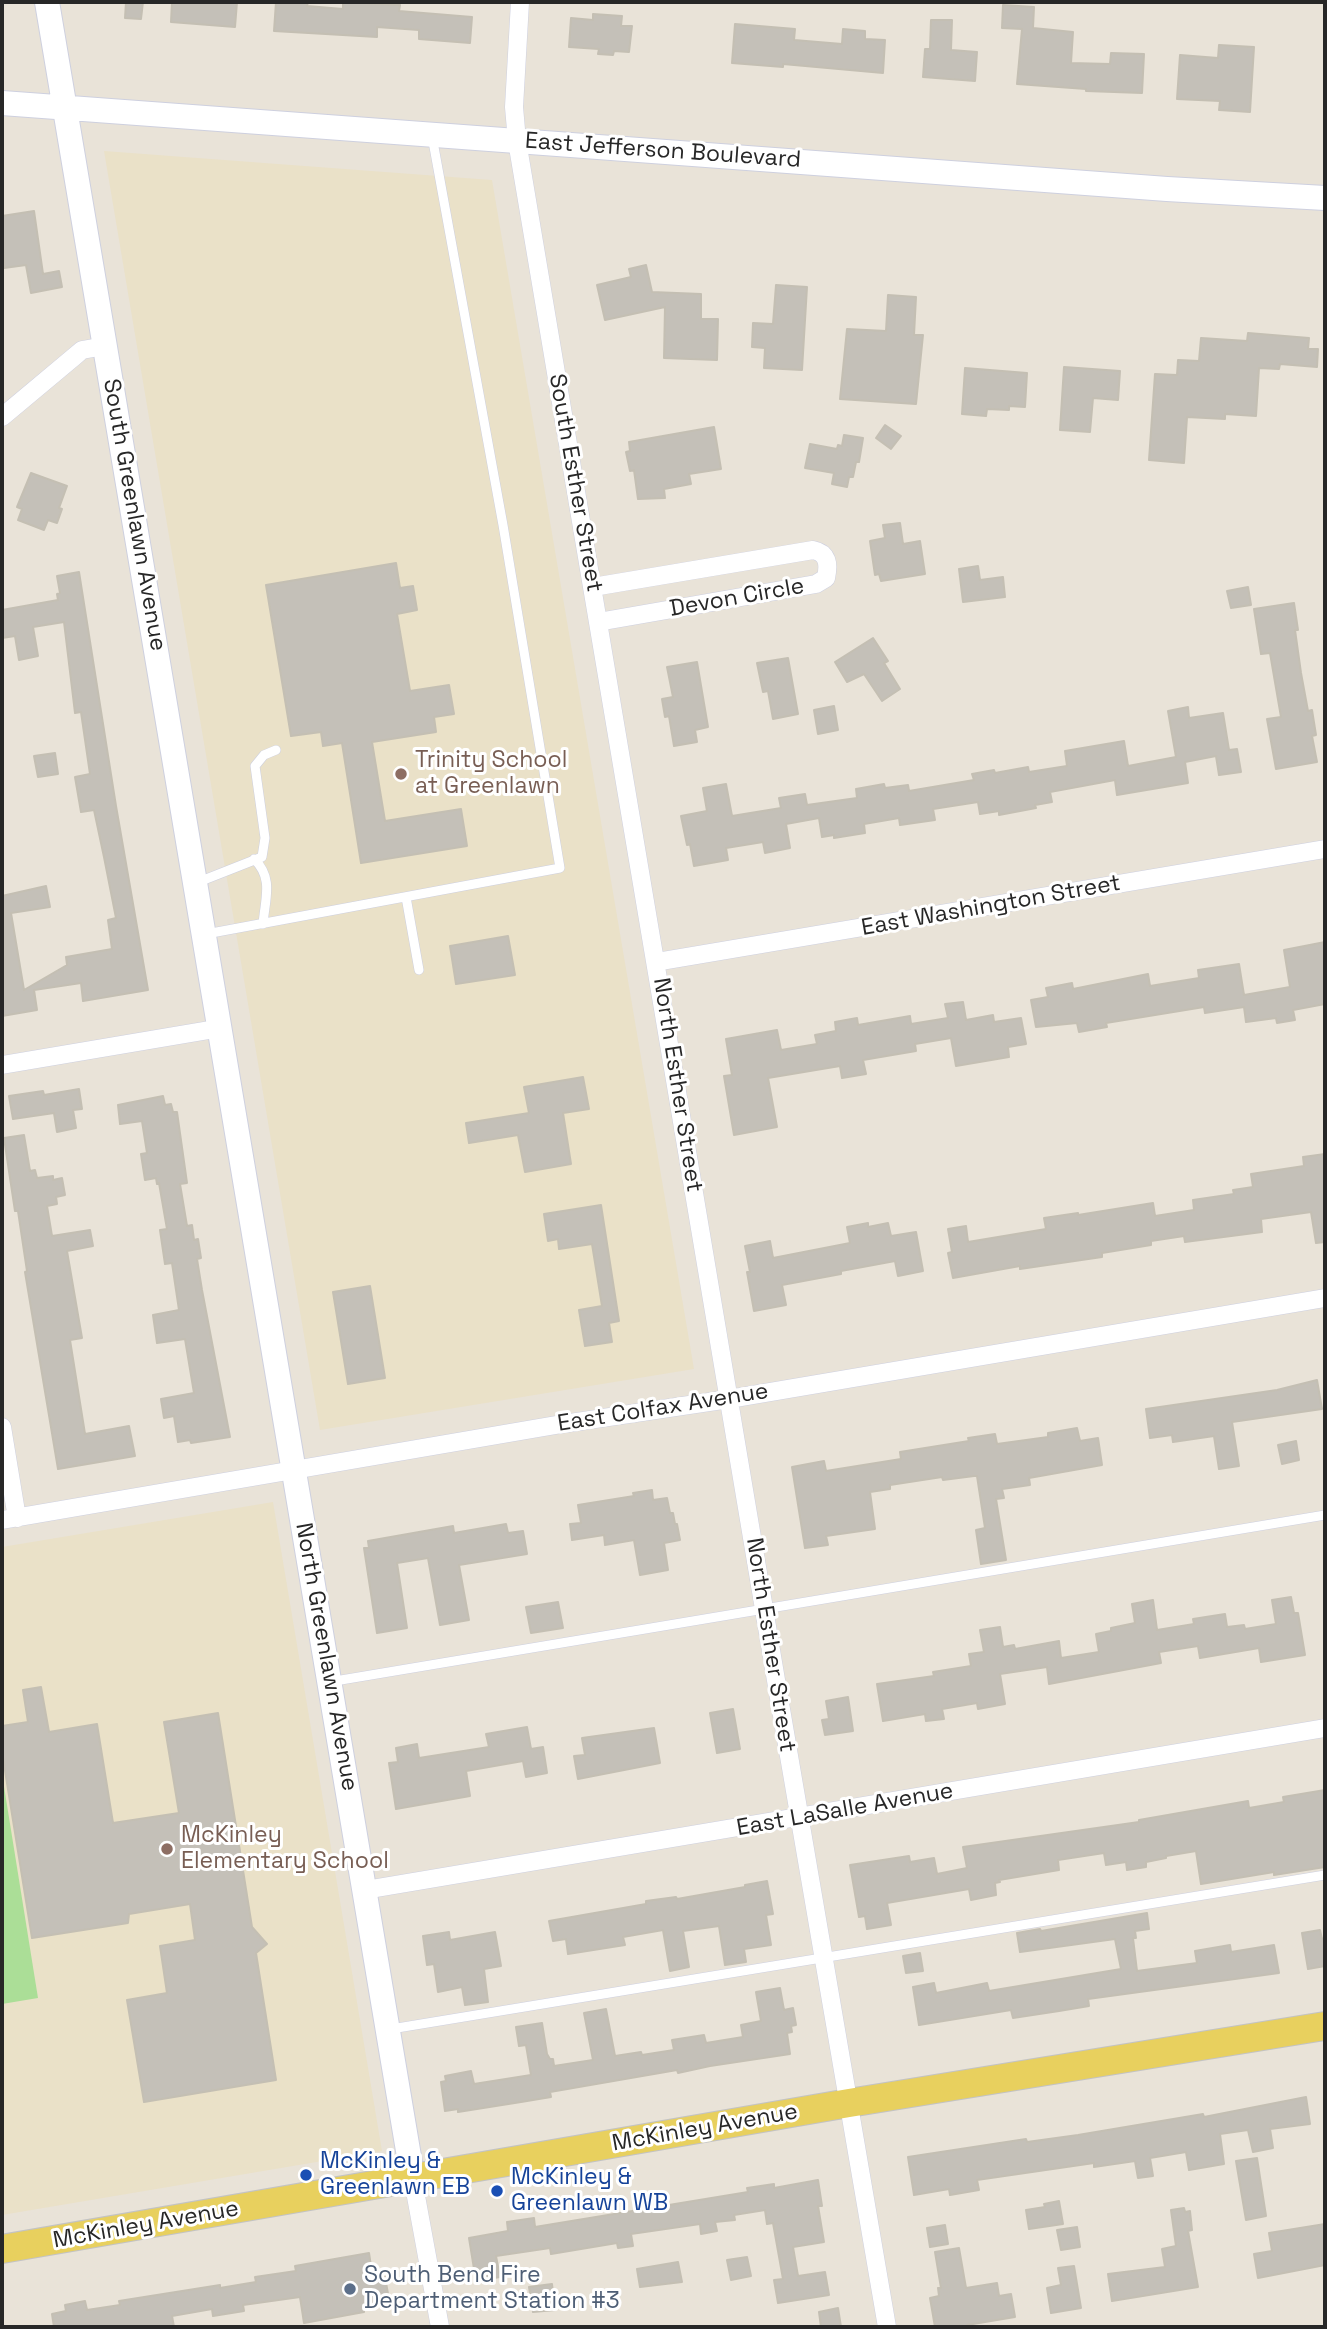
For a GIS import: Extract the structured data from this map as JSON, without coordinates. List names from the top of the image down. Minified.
{"streets":{"main road":["McKinley Avenue"],"street":["East Jefferson Boulevard","South Esther Street","South Greenlawn Avenue","Devon Circle","East Washington Street","North Esther Street","East Colfax Avenue","North Greenlawn Avenue","East LaSalle Avenue"]},"crossings":[["East Jefferson Boulevard","South Esther Street"],["East Jefferson Boulevard","South Greenlawn Avenue"],["South Esther Street","Devon Circle"],["South Esther Street","East Washington Street"],["South Esther Street","North Esther Street"],["South Greenlawn Avenue","North Greenlawn Avenue"],["East Washington Street","North Esther Street"],["North Esther Street","East Colfax Avenue"],["North Esther Street","East LaSalle Avenue"],["North Esther Street","McKinley Avenue"],["East Colfax Avenue","North Greenlawn Avenue"],["North Greenlawn Avenue","East LaSalle Avenue"],["North Greenlawn Avenue","McKinley Avenue"]],"places":["Trinity School at Greenlawn","McKinley Elementary School","McKinley & Greenlawn EB","McKinley & Greenlawn WB","South Bend Fire Department Station #3"]}
